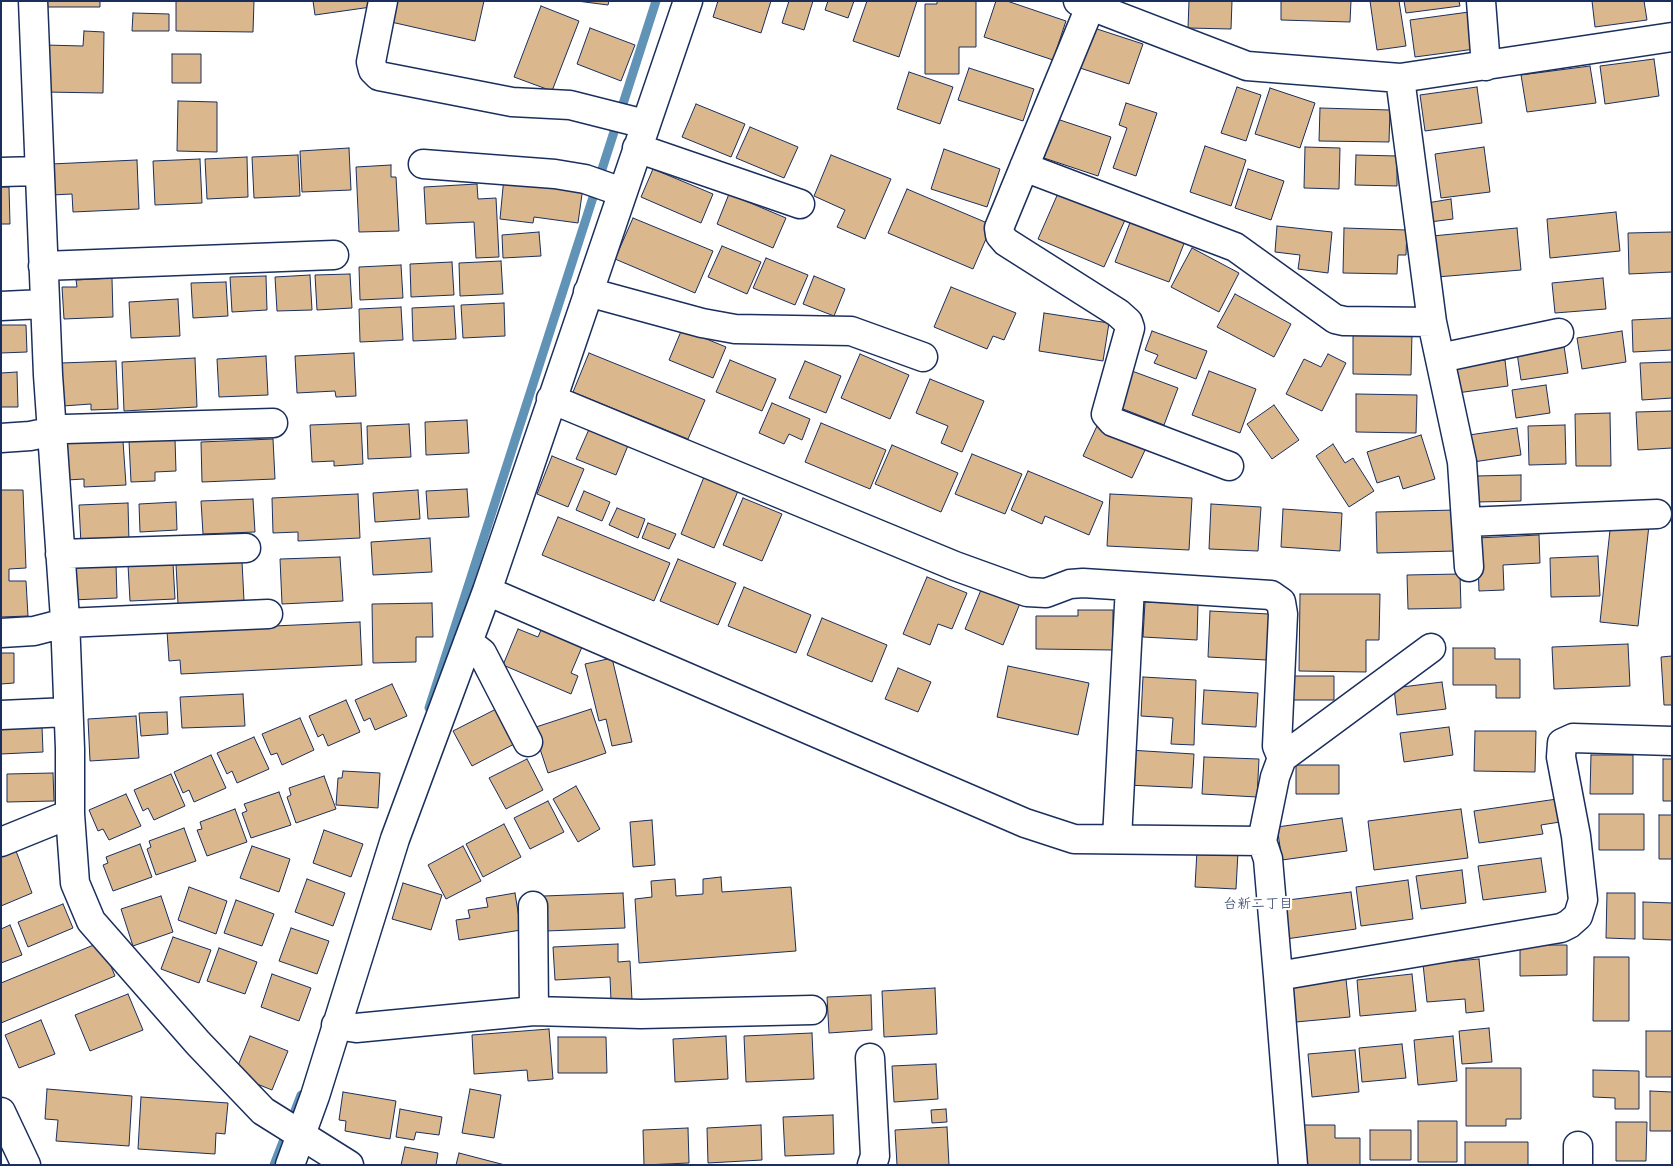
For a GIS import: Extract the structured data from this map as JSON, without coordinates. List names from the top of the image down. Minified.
{"districts":["台新二丁目"]}
